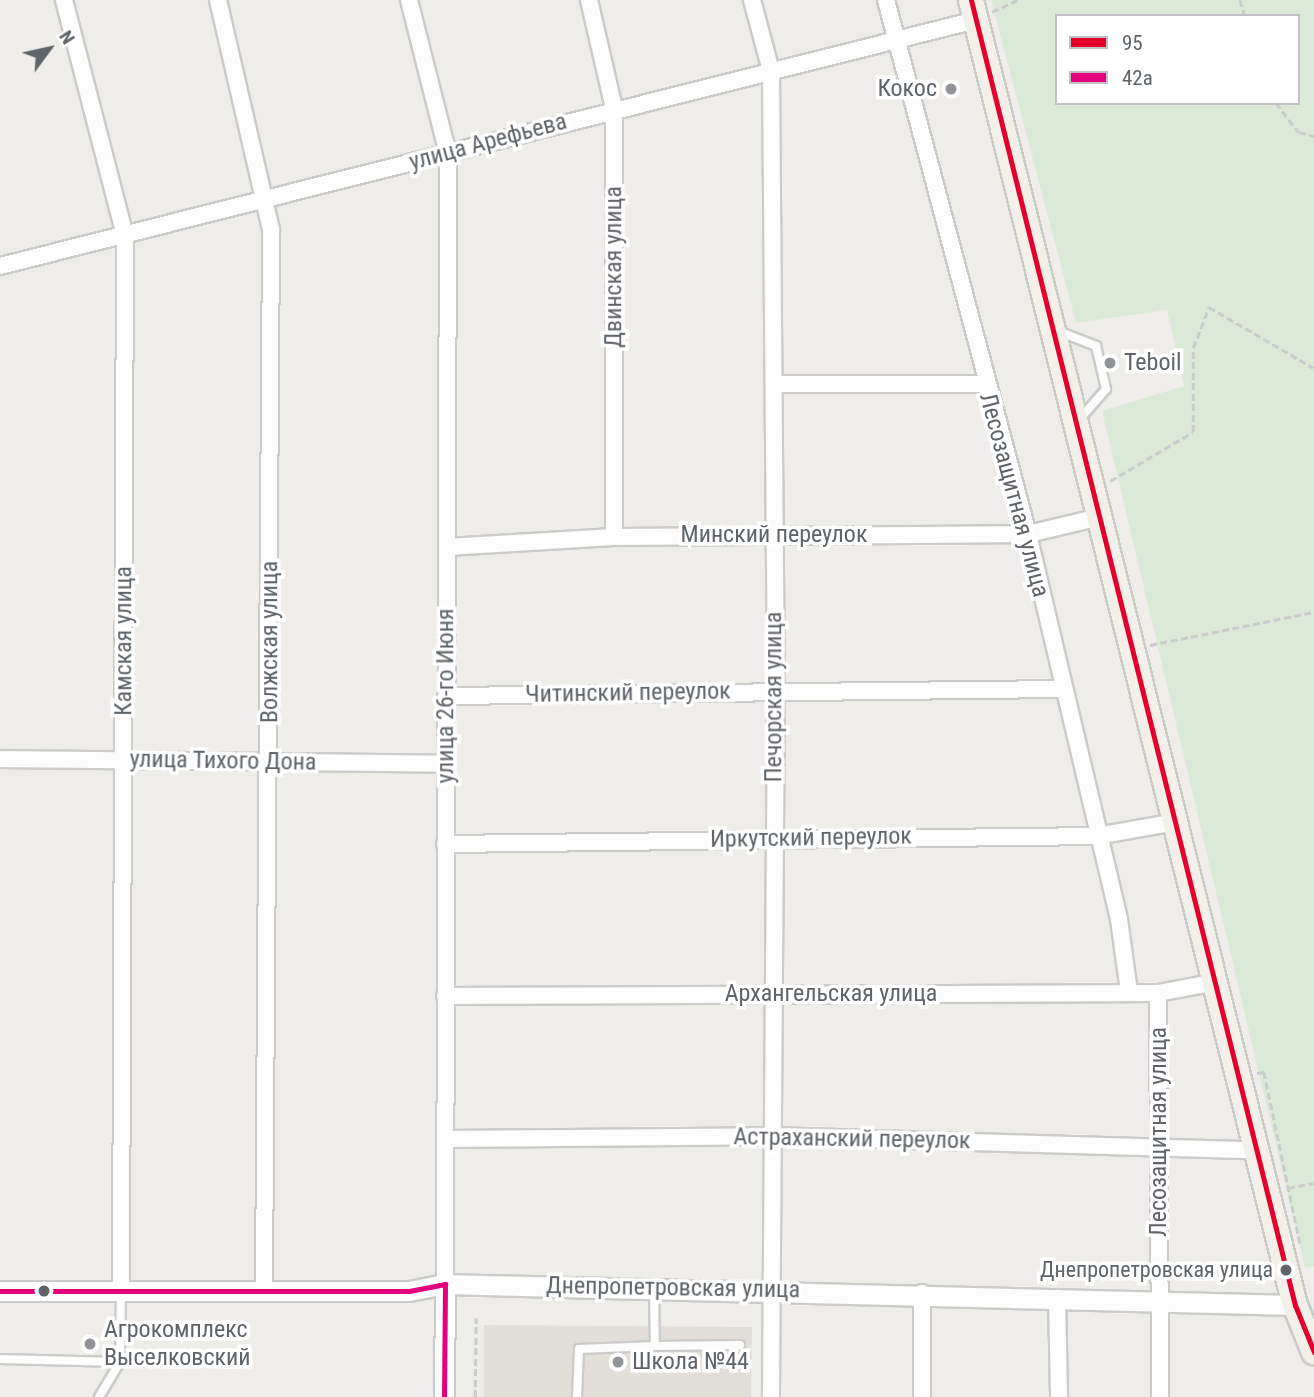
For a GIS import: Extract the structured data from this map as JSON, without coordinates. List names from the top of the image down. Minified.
{"streets":{"street":["улица Арефьева","Двинская улица","Лесозащитная улица","Минский переулок","Камская улица","Волжская улица","Читинский переулок","улица 26-го Июня","Печорская улица","улица Тихого Дона","Иркутский переулок","Архангельская улица","Астраханский переулок","Днепропетровская улица"]},"crossings":[["улица Арефьева","Двинская улица"],["улица Арефьева","Лесозащитная улица"],["улица Арефьева","Камская улица"],["улица Арефьева","Волжская улица"],["улица Арефьева","улица 26-го Июня"],["улица Арефьева","Печорская улица"],["Двинская улица","Минский переулок"],["Лесозащитная улица","Минский переулок"],["Лесозащитная улица","Читинский переулок"],["Лесозащитная улица","Иркутский переулок"],["Лесозащитная улица","Архангельская улица"],["Лесозащитная улица","Астраханский переулок"],["Лесозащитная улица","Днепропетровская улица"],["Минский переулок","улица 26-го Июня"],["Минский переулок","Печорская улица"],["Камская улица","улица Тихого Дона"],["Камская улица","Днепропетровская улица"],["Волжская улица","улица Тихого Дона"],["Волжская улица","Днепропетровская улица"],["Читинский переулок","улица 26-го Июня"],["Читинский переулок","Печорская улица"],["улица 26-го Июня","улица Тихого Дона"],["улица 26-го Июня","Иркутский переулок"],["улица 26-го Июня","Архангельская улица"],["улица 26-го Июня","Астраханский переулок"],["улица 26-го Июня","Днепропетровская улица"],["Печорская улица","Иркутский переулок"],["Печорская улица","Архангельская улица"],["Печорская улица","Астраханский переулок"],["Печорская улица","Днепропетровская улица"]],"places":["Кокос","Teboil","Днепропетровская улица","Агрокомплекс Выселковский","Школа №44"],"lines":["transit line 95","transit line 42a"],"legend":["95","42a"],"north":"top right"}
